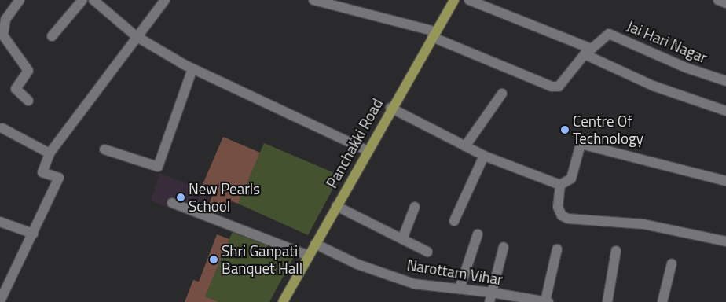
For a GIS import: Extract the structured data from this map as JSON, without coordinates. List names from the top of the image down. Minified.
{"streets":{"main road":["Panchakki Road"],"street":["Jai Hari Nagar","Narottam Vihar"]},"crossings":[["Panchakki Road","Narottam Vihar"]],"places":["Centre Of Technology","New Pearls School","Shri Ganpati Banquet Hall"]}
